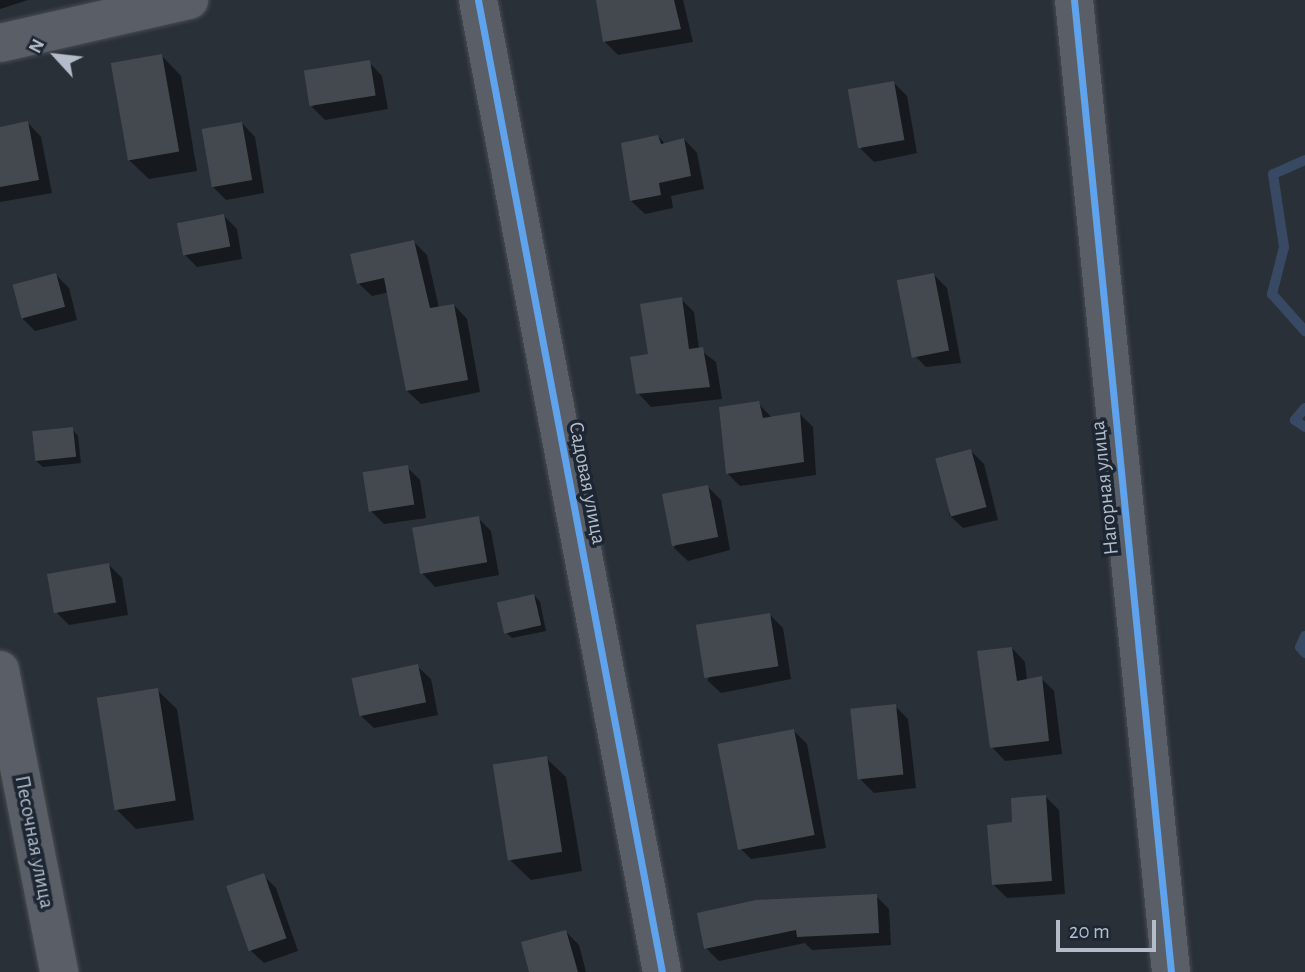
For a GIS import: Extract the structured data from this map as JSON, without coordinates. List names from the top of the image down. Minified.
{"streets":{"street":["Садовая улица","Нагорная улица","Песочная улица"]},"scale_bar":"20 m","north":"top left"}
